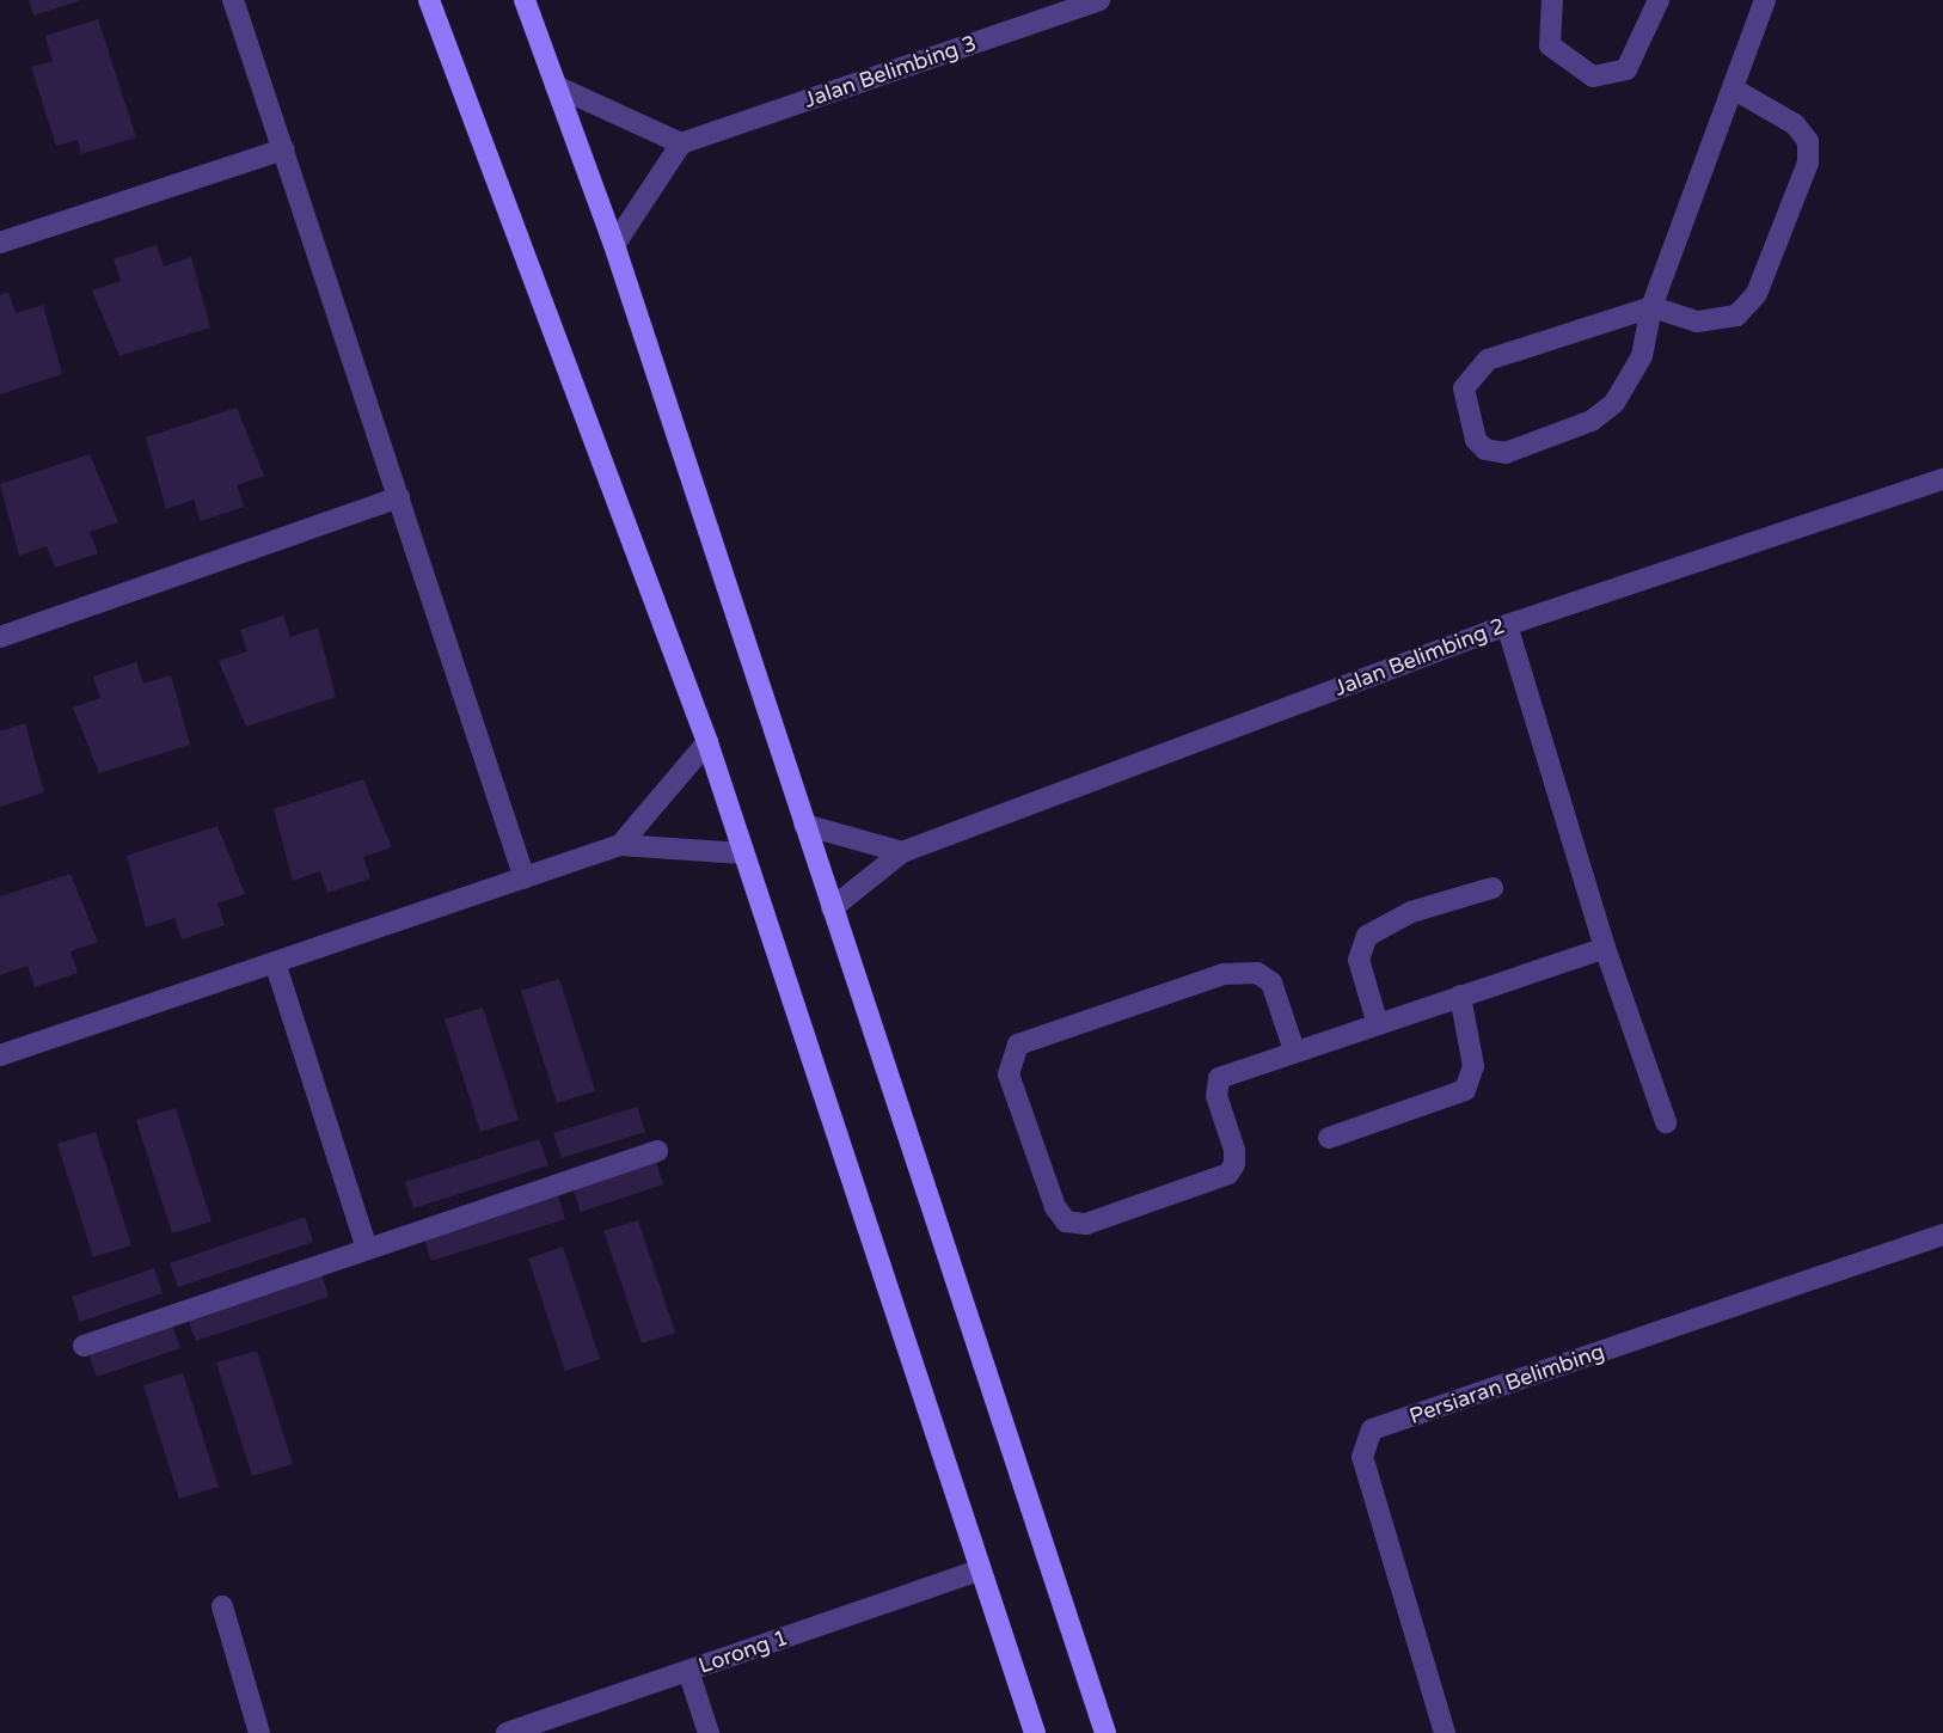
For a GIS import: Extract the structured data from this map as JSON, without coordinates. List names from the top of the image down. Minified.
{"streets":{"street":["Jalan Belimbing 3","Jalan Belimbing 2","Persiaran Belimbing","Lorong 1"]}}
